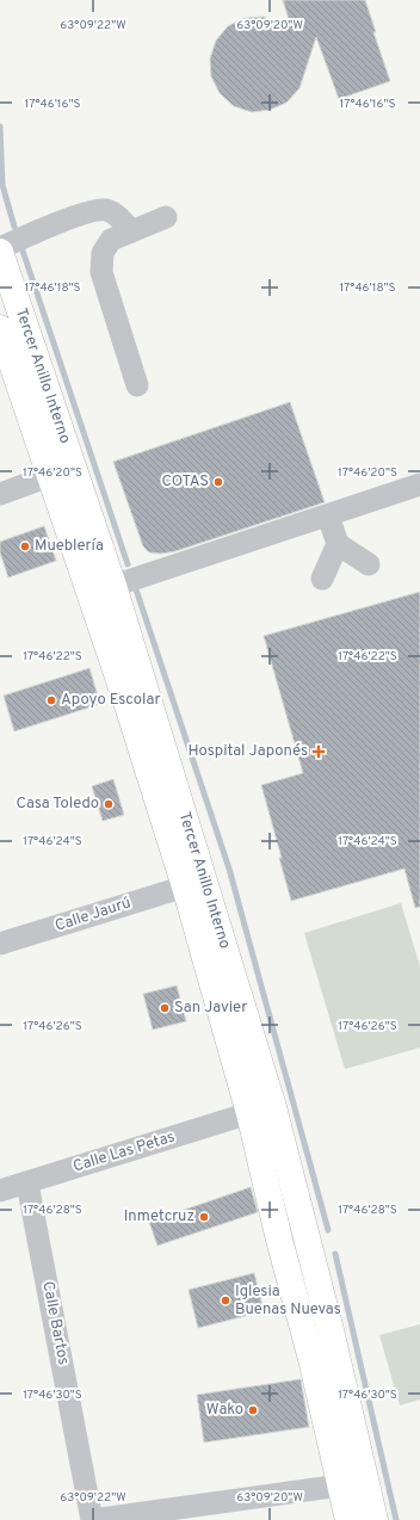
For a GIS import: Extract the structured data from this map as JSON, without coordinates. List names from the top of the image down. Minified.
{"streets":{"main road":["Tercer Anillo Interno"],"street":["Calle Jaurú","Calle Las Petas","Calle Bartos"]},"crossings":[["Tercer Anillo Interno","Calle Jaurú"],["Tercer Anillo Interno","Calle Las Petas"],["Calle Las Petas","Calle Bartos"]],"places":{"other":["COTAS","Mueblería","Apoyo Escolar","Casa Toledo","San Javier","Inmetcruz","Iglesia Buenas Nuevas","Wako"],"health":["Hospital Japonés"]},"coordinates":["63°09'22\"W","63°09'20\"W","17°46'16\"S","17°46'18\"S","17°46'20\"S","17°46'22\"S","17°46'24\"S","17°46'26\"S","17°46'28\"S","17°46'30\"S"]}
